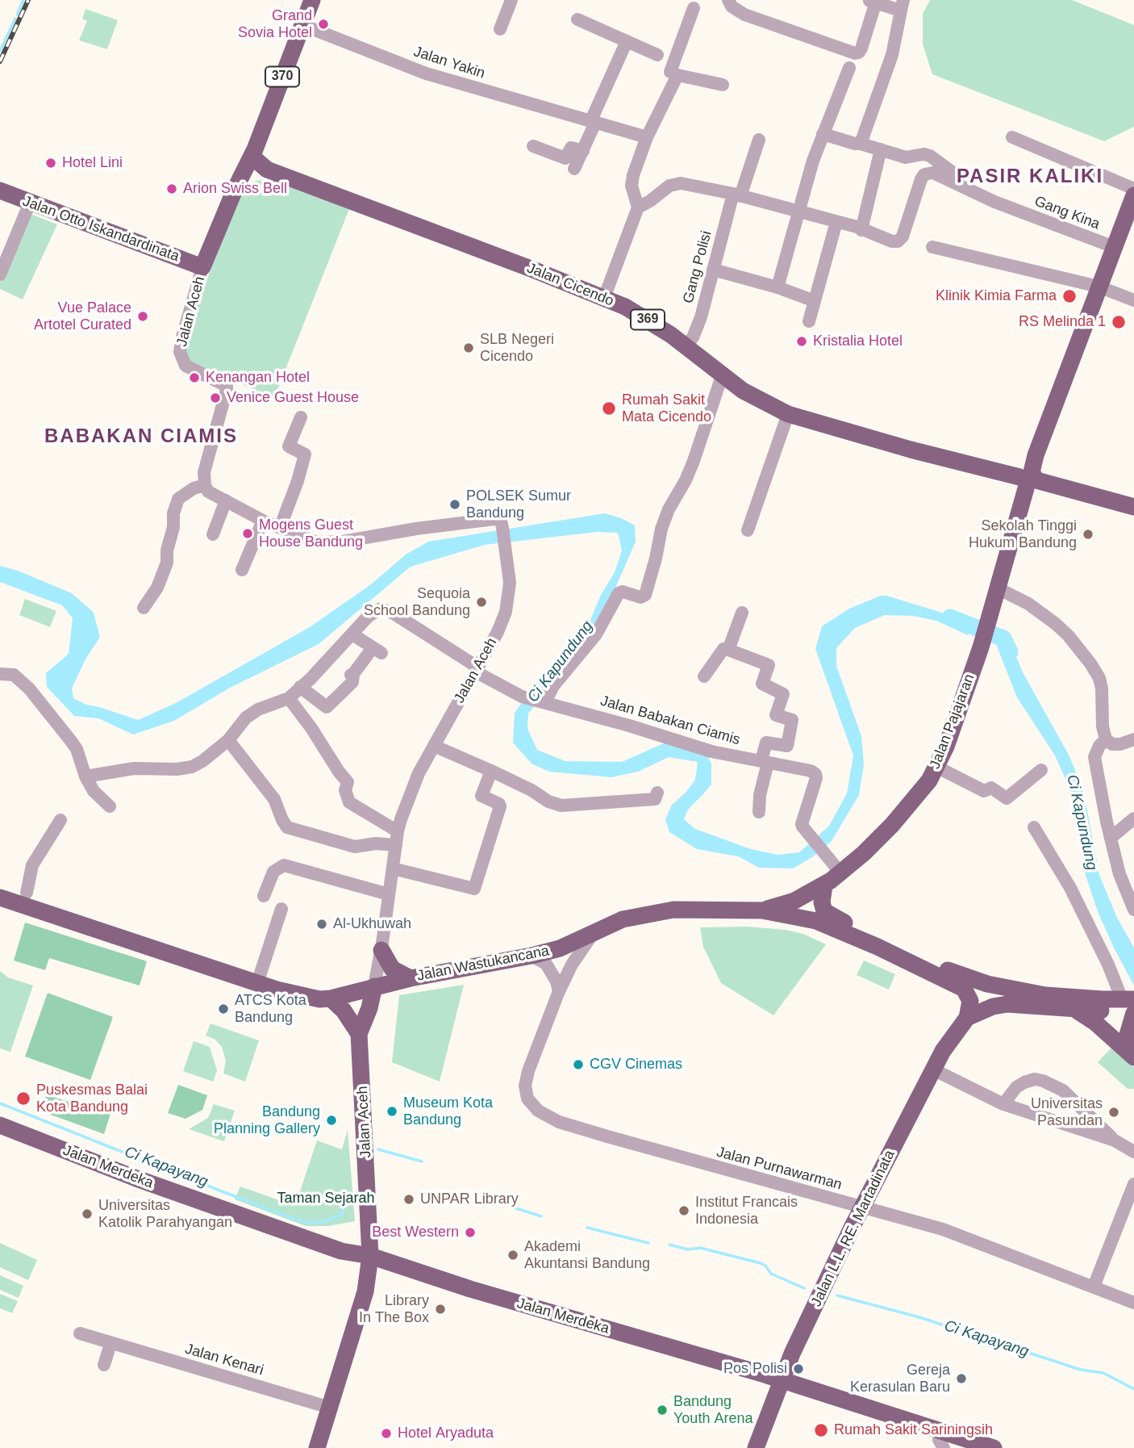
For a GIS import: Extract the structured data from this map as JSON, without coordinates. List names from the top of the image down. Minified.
{"streets":{"main road":["370","Jalan Otto Iskandardinata","Jalan Cicendo","Jalan Aceh","369","Jalan Pajajaran","Jalan Wastukancana","Jalan Merdeka","Jalan L.L. RE. Martadinata"],"street":["Jalan Yakin","Gang Kina","Gang Polisi","Jalan Babakan Ciamis","Jalan Purnawarman","Jalan Kenari"]},"crossings":[["Jalan Yakin","370"],["370","Jalan Cicendo"],["370","Jalan Aceh"],["Gang Kina","Jalan Pajajaran"],["Jalan Otto Iskandardinata","Jalan Aceh"],["Gang Polisi","Jalan Cicendo"],["Jalan Cicendo","Jalan Aceh"],["Jalan Cicendo","Jalan Pajajaran"],["Jalan Aceh","Jalan Babakan Ciamis"],["Jalan Aceh","Jalan Wastukancana"],["Jalan Aceh","Jalan Merdeka"],["Jalan Aceh","Jalan Kenari"],["Jalan Babakan Ciamis","Jalan Pajajaran"],["Jalan Pajajaran","Jalan Wastukancana"],["Jalan Wastukancana","Jalan Purnawarman"],["Jalan Wastukancana","Jalan L.L. RE. Martadinata"],["Jalan Merdeka","Jalan L.L. RE. Martadinata"],["Jalan Purnawarman","Jalan L.L. RE. Martadinata"]],"districts":["PASIR KALIKI","BABAKAN CIAMIS"],"water":["Ci Kapundung","Ci Kapayang"],"parks":["Taman Sejarah"],"places":["Grand Sovia Hotel","Hotel Lini","Arion Swiss Bell","Klinik Kimia Farma","Vue Palace Artotel Curated","RS Melinda 1","Kristalia Hotel","SLB Negeri Cicendo","Kenangan Hotel","Venice Guest House","Rumah Sakit Mata Cicendo","POLSEK Sumur Bandung","Mogens Guest House Bandung","Sekolah Tinggi Hukum Bandung","Sequoia School Bandung","Al-Ukhuwah","ATCS Kota Bandung","CGV Cinemas","Puskesmas Balai Kota Bandung","Museum Kota Bandung","Universitas Pasundan","Bandung Planning Gallery","UNPAR Library","Institut Francais Indonesia","Universitas Katolik Parahyangan","Best Western","Akademi Akuntansi Bandung","Library In The Box","Pos Polisi","Gereja Kerasulan Baru","Bandung Youth Arena","Rumah Sakit Sariningsih","Hotel Aryaduta"]}
